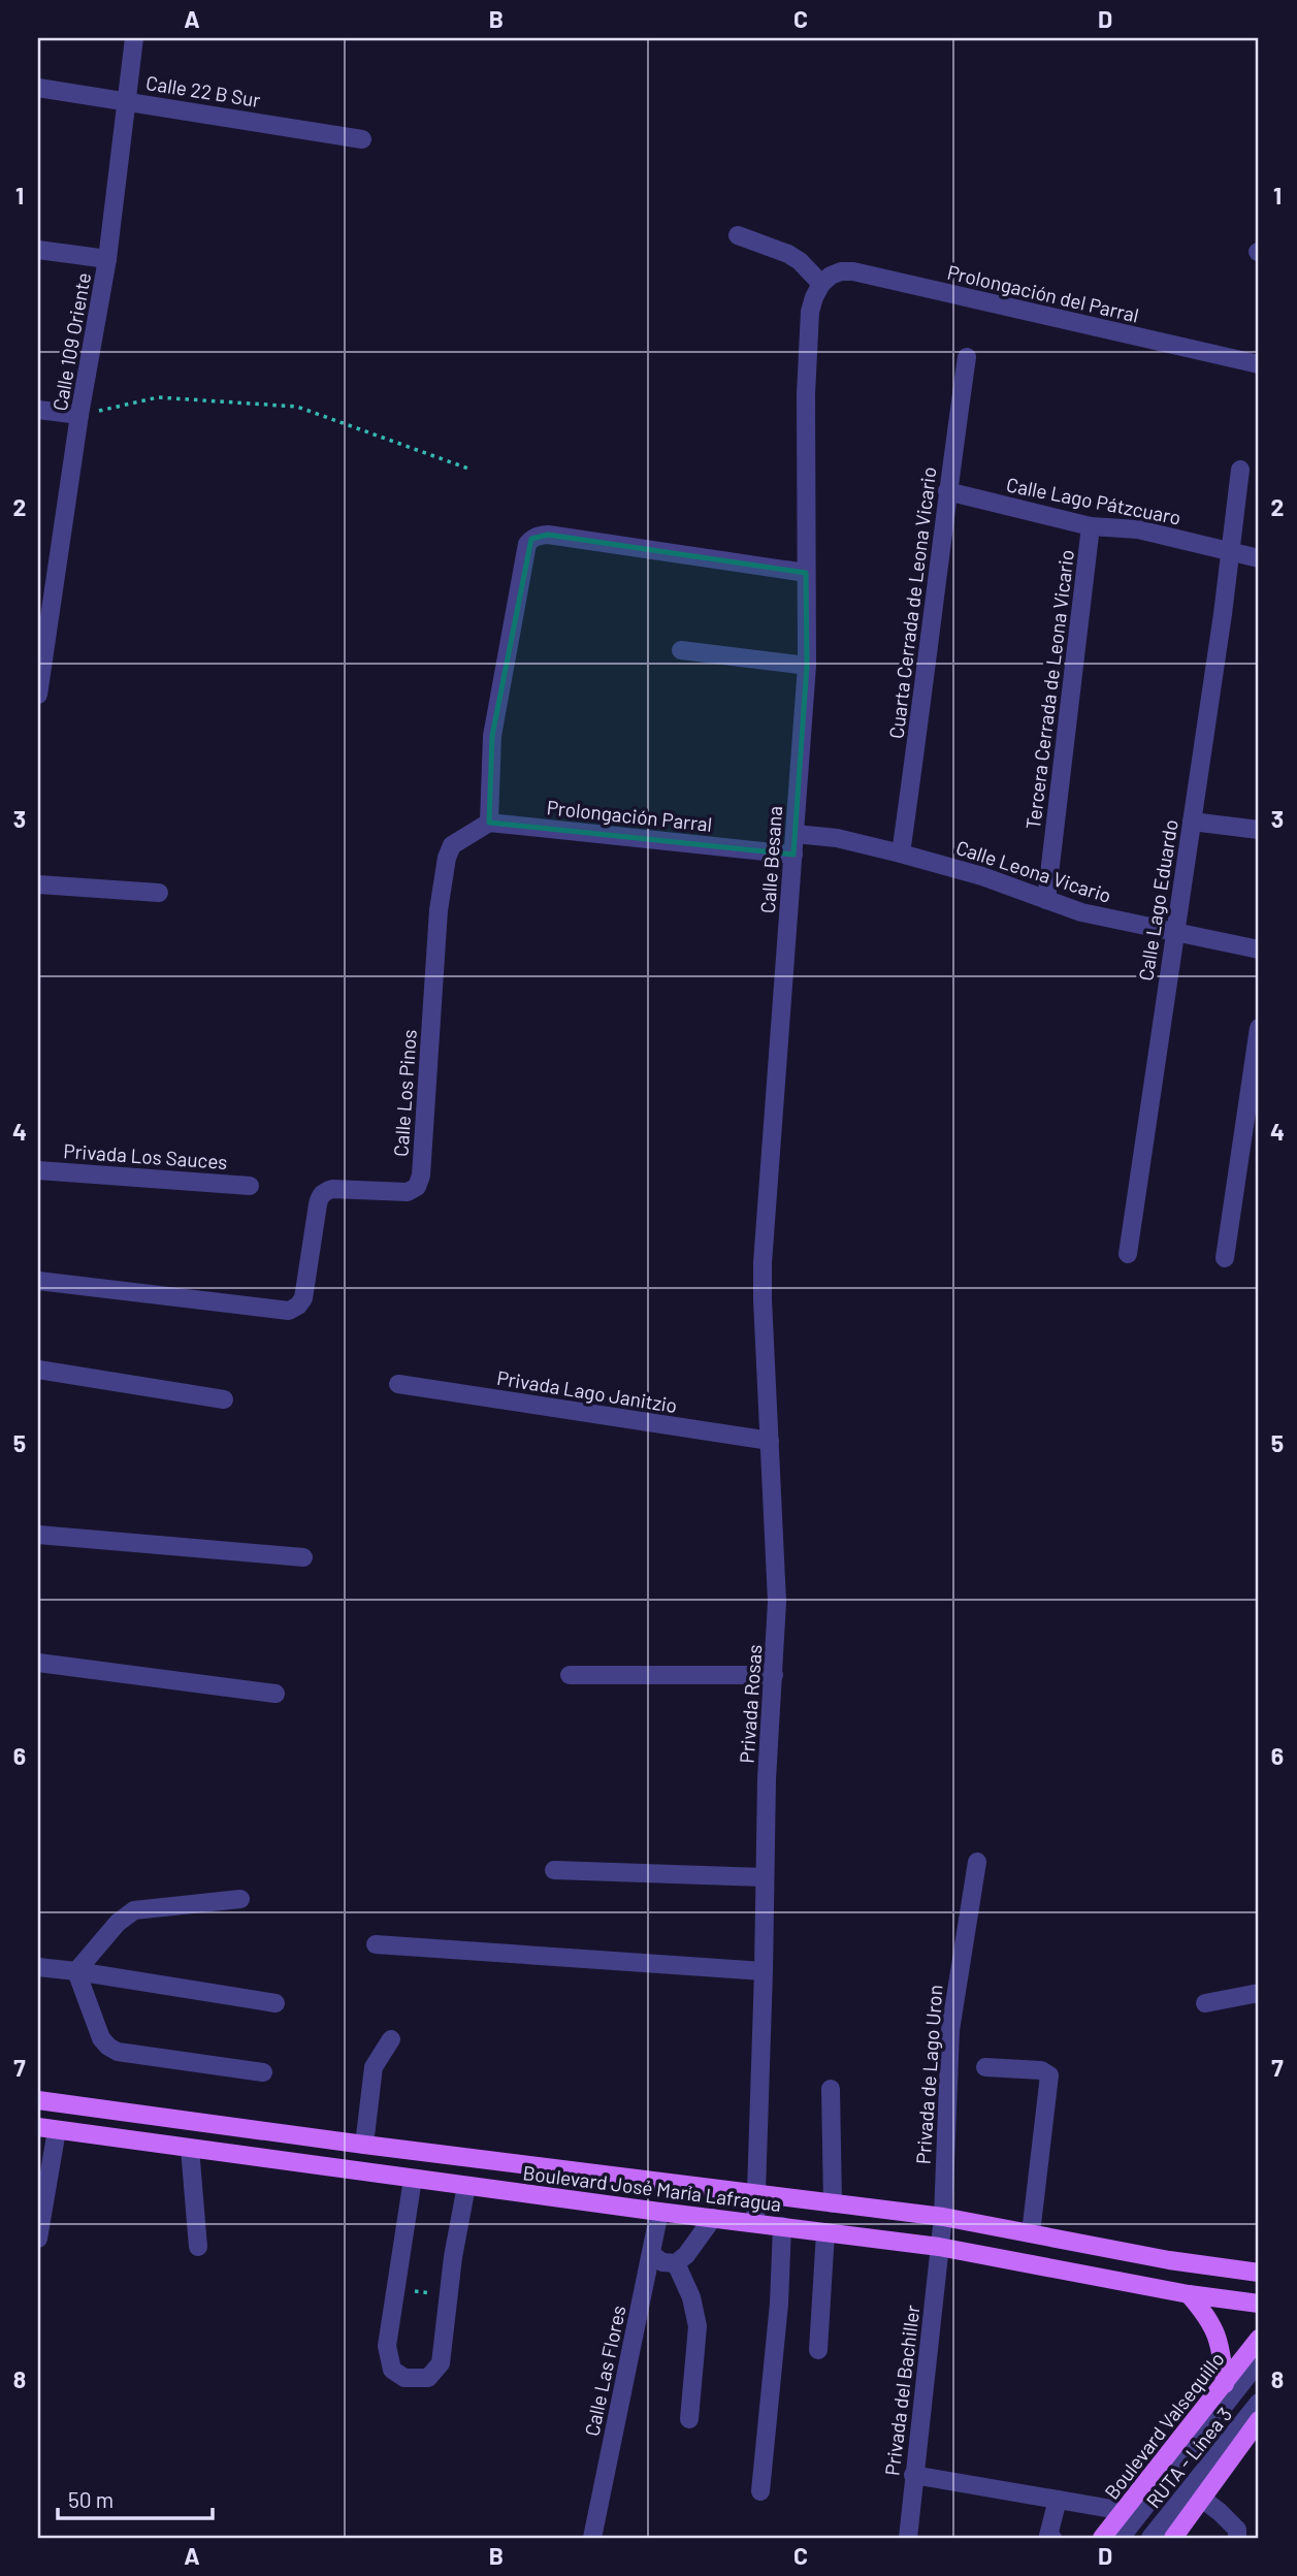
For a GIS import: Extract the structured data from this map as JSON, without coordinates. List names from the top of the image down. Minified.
{"streets":{"main road":["Boulevard José María Lafragua","Boulevard Valsequillo"],"street":["Calle 22 B Sur","Prolongación del Parral","Calle 109 Oriente","Calle Lago Pátzcuaro","Cuarta Cerrada de Leona Vicario","Tercera Cerrada de Leona Vicario","Prolongación Parral","Calle Besana","Calle Leona Vicario","Calle Lago Eduardo","Calle Los Pinos","Privada Los Sauces","Privada Lago Janitzio","Privada Rosas","Privada de Lago Uron","Calle Las Flores","Privada del Bachiller","RUTA - Línea 3"]},"crossings":[["Calle 22 B Sur","Calle 109 Oriente"],["Prolongación del Parral","Calle Besana"],["Calle Lago Pátzcuaro","Cuarta Cerrada de Leona Vicario"],["Calle Lago Pátzcuaro","Tercera Cerrada de Leona Vicario"],["Calle Lago Pátzcuaro","Calle Lago Eduardo"],["Cuarta Cerrada de Leona Vicario","Calle Leona Vicario"],["Tercera Cerrada de Leona Vicario","Calle Leona Vicario"],["Prolongación Parral","Calle Besana"],["Prolongación Parral","Calle Los Pinos"],["Calle Besana","Calle Leona Vicario"],["Calle Besana","Privada Lago Janitzio"],["Calle Besana","Privada Rosas"],["Calle Leona Vicario","Calle Lago Eduardo"],["Privada Lago Janitzio","Privada Rosas"],["Privada Rosas","Boulevard José María Lafragua"],["Privada de Lago Uron","Boulevard José María Lafragua"],["Privada de Lago Uron","Privada del Bachiller"],["Boulevard José María Lafragua","Calle Las Flores"],["Boulevard José María Lafragua","Privada del Bachiller"]],"scale_bar":"50 m","grid":{"columns":["A","B","C","D"],"rows":["1","2","3","4","5","6","7","8"]}}
